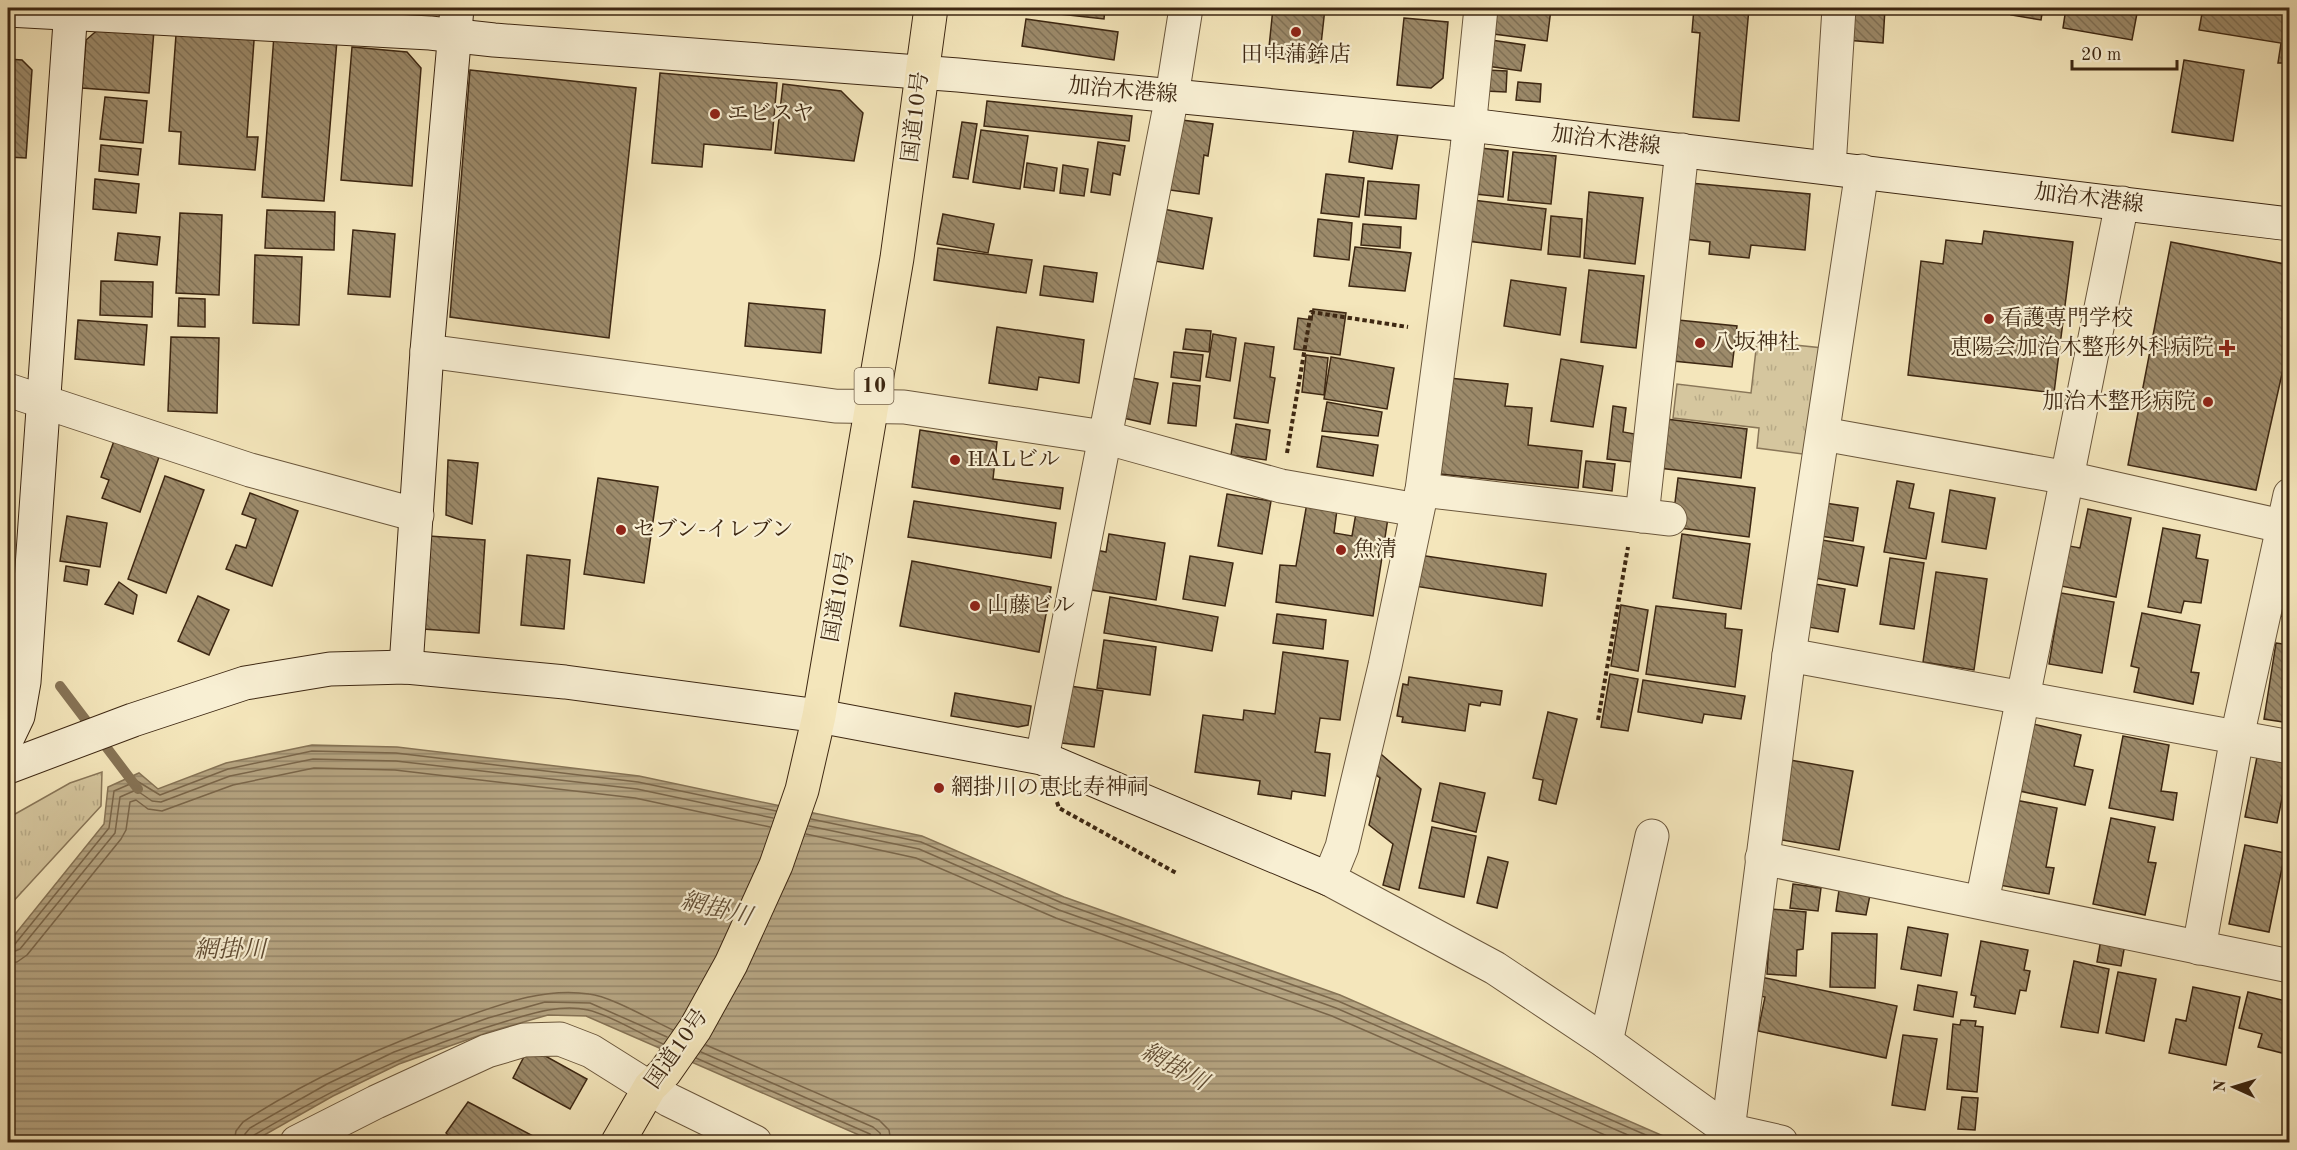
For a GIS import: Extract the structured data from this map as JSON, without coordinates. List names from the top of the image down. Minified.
{"streets":{"highway":["国道10号","10"],"street":["加治木港線"]},"crossings":[["加治木港線","国道10号"]],"water":["網掛川"],"places":{"other":["田中蒲鉾店","エビスヤ","看護専門学校","八坂神社","加治木整形病院","HALビル","セブン-イレブン","魚清","山藤ビル","網掛川の恵比寿神祠"],"health":["恵陽会加治木整形外科病院"]},"scale_bar":"20 m","north":"left"}
